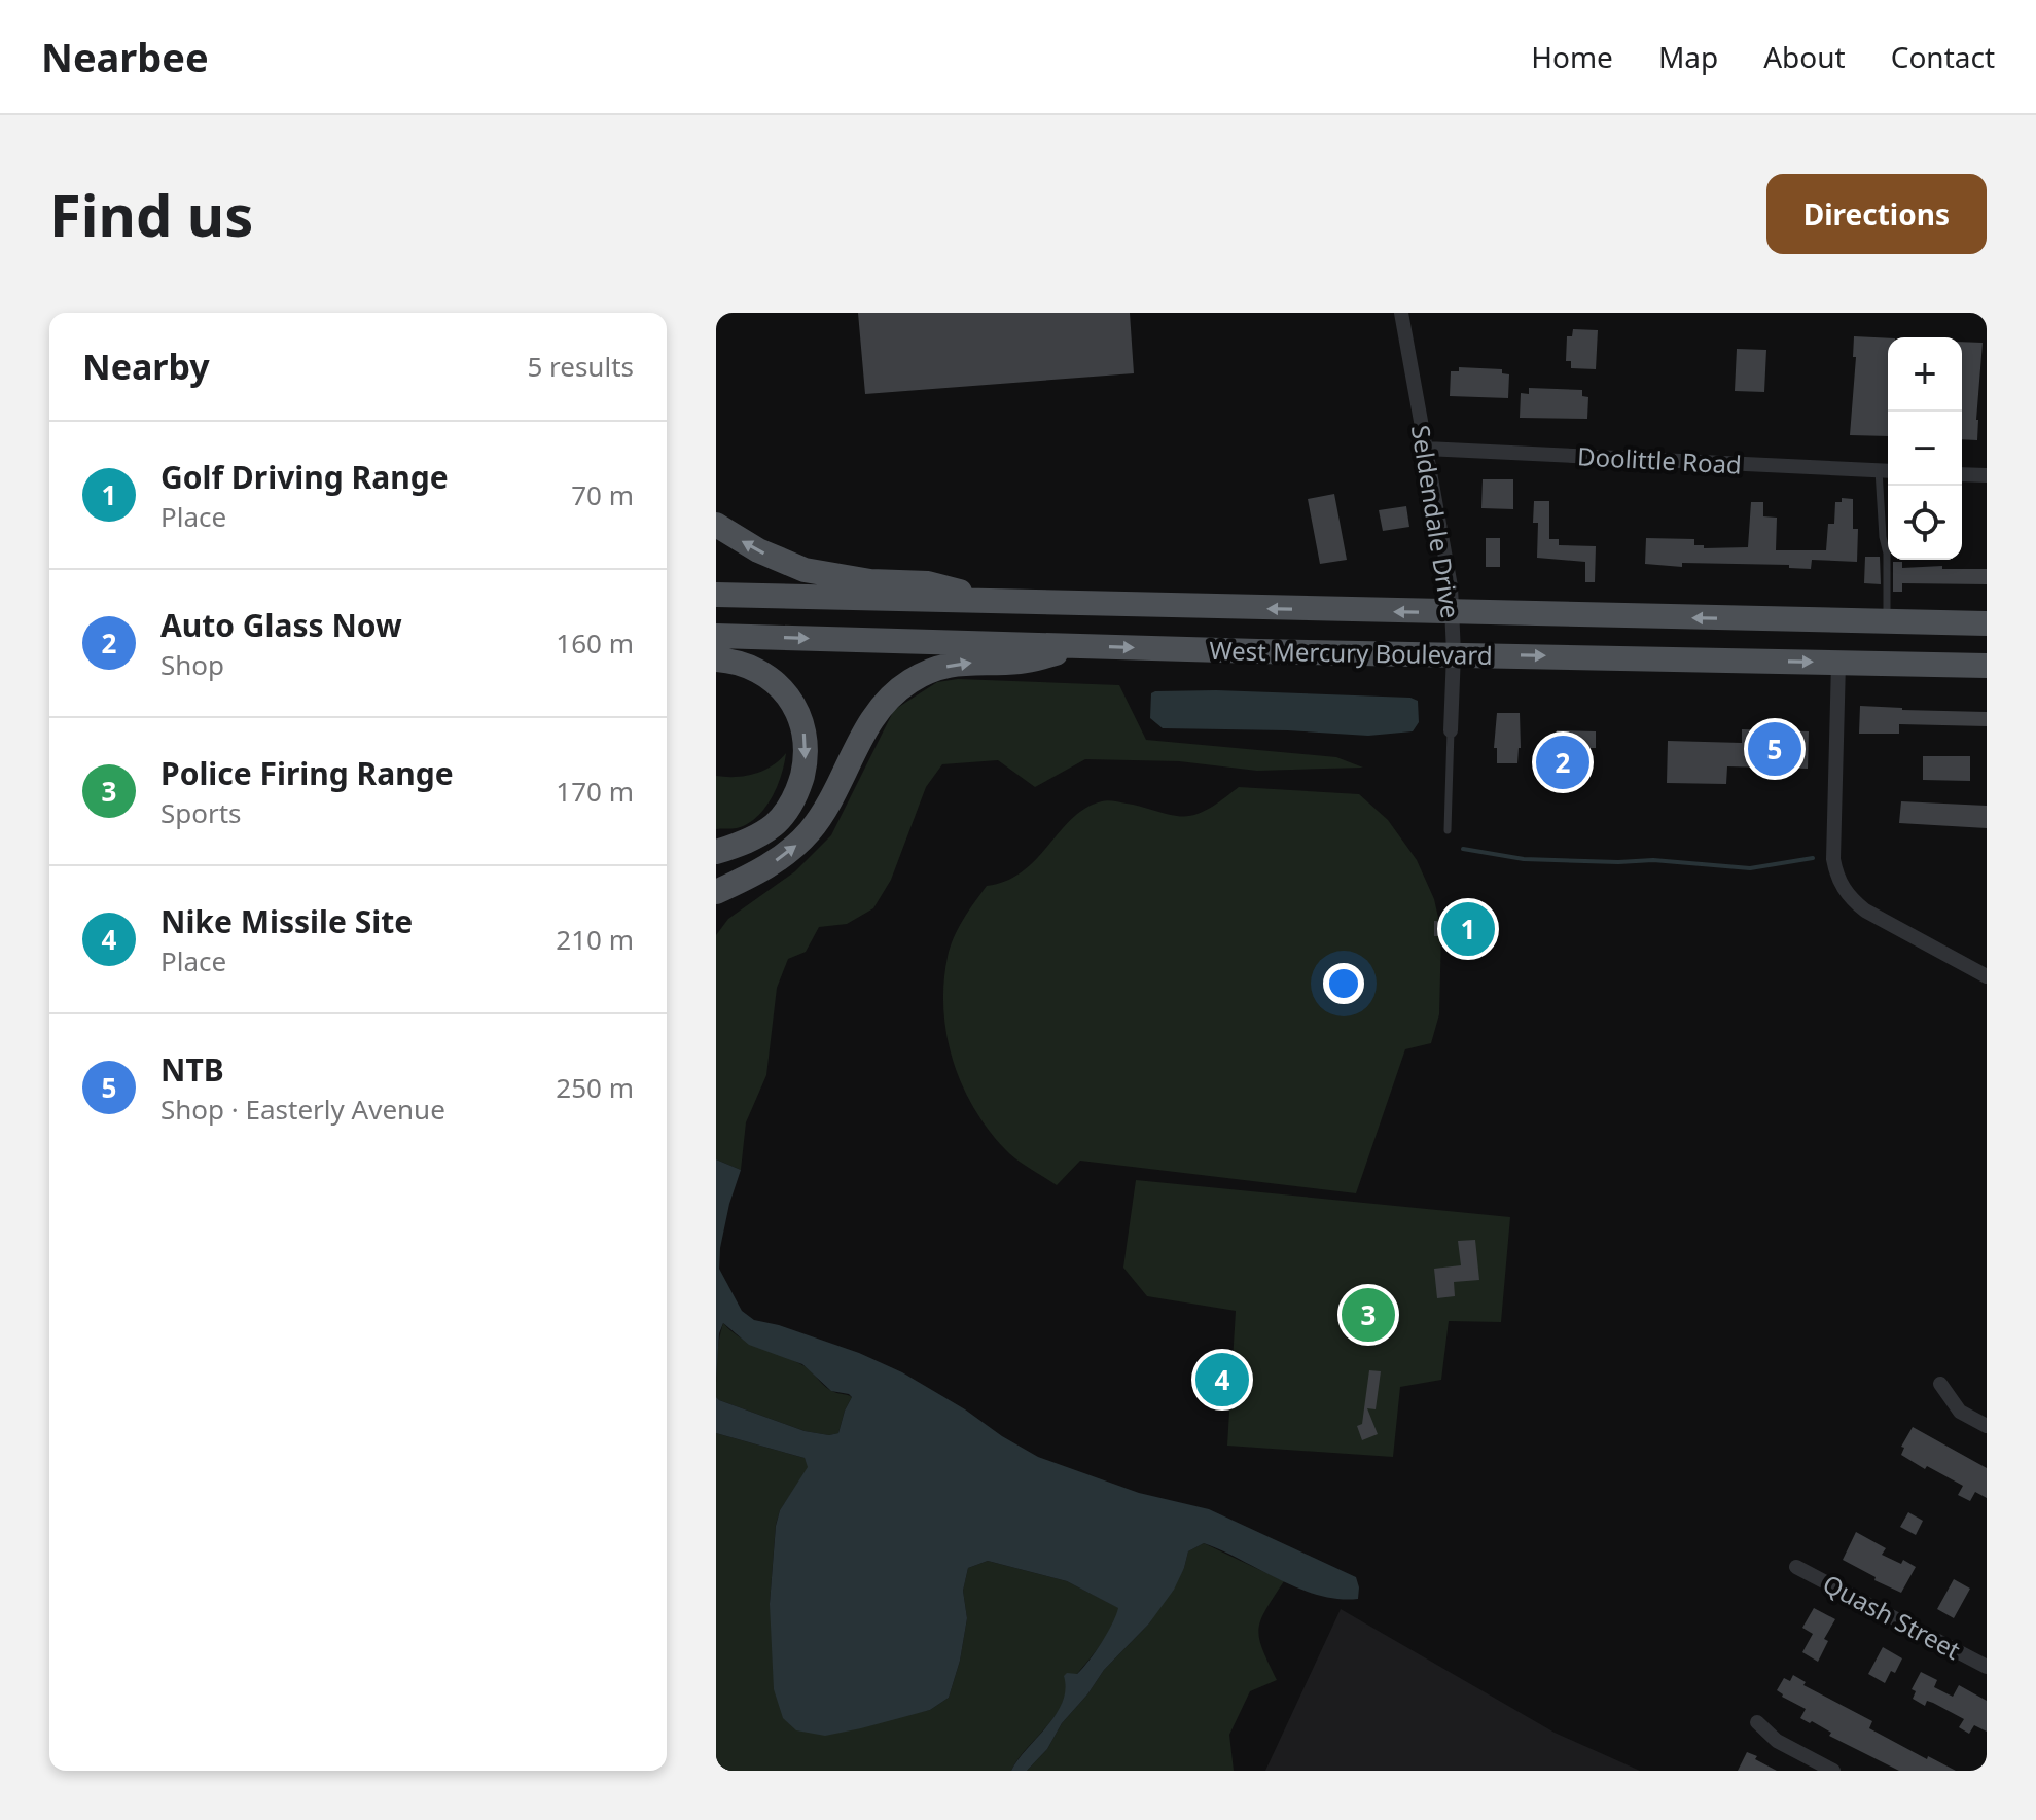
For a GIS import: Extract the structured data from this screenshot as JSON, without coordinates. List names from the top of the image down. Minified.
{"streets":{"main road":["West Mercury Boulevard"],"street":["Doolittle Road","Seldendale Drive","Quash Street"]},"crossings":[["Doolittle Road","Seldendale Drive"],["Seldendale Drive","West Mercury Boulevard"]],"page":{"header":"Nearbee","nav":["Home","Map","About","Contact"],"buttons":"Directions","title":"Find us","heading":["Nearby","5 results"],"map_buttons":["+","−"],"list":[{"mark":"1","name":"Golf Driving Range","note":"Place","value":"70 m"},{"mark":"2","name":"Auto Glass Now","note":"Shop","value":"160 m"},{"mark":"3","name":"Police Firing Range","note":"Sports","value":"170 m"},{"mark":"4","name":"Nike Missile Site","note":"Place","value":"210 m"},{"mark":"5","name":"NTB","note":"Shop · Easterly Avenue","value":"250 m"}],"pins":["5","2","1","3","4"]}}
